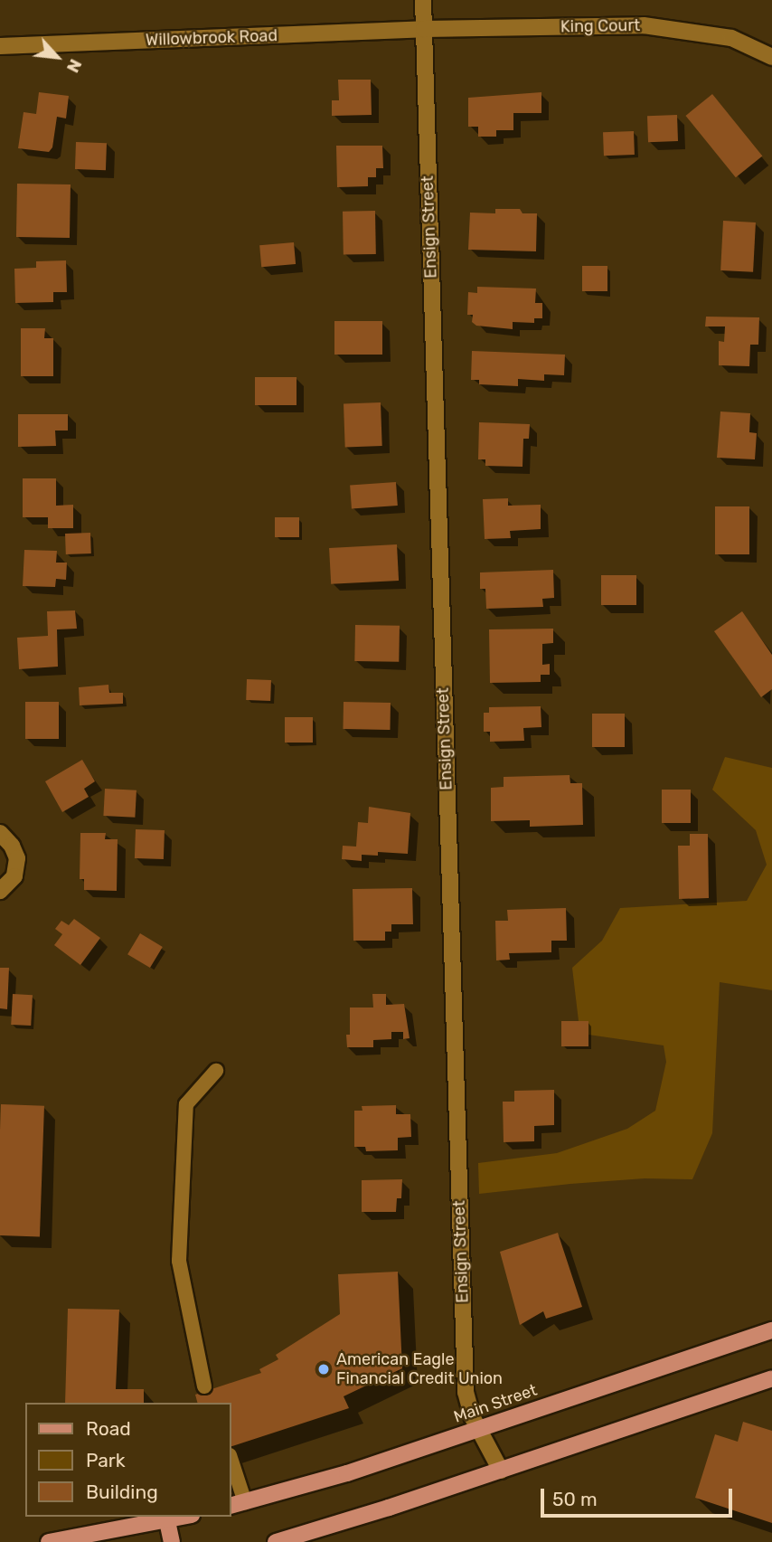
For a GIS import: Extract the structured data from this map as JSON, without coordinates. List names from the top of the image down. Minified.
{"streets":{"main road":["Main Street"],"street":["King Court","Willowbrook Road","Ensign Street"]},"crossings":[["King Court","Willowbrook Road"],["King Court","Ensign Street"],["Willowbrook Road","Ensign Street"],["Ensign Street","Main Street"]],"places":["American Eagle Financial Credit Union"],"legend":["Road","Park","Building"],"scale_bar":"50 m","north":"bottom right"}
